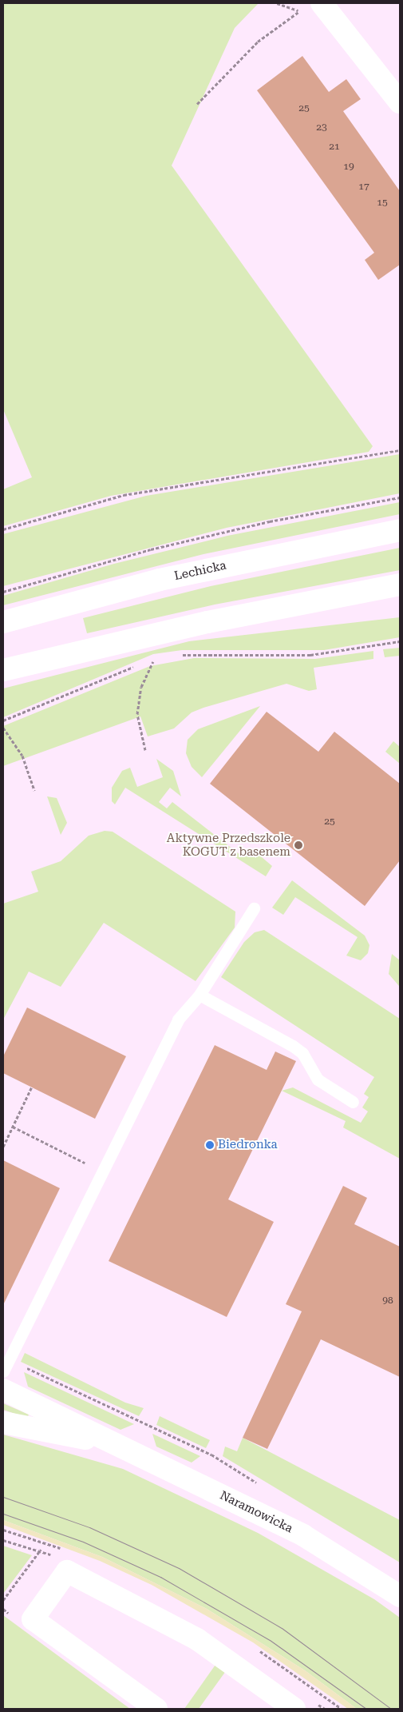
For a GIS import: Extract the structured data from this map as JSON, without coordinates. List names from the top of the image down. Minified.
{"streets":{"street":["Lechicka","Naramowicka"]},"places":["Aktywne Przedszkole KOGUT z basenem","Biedronka"],"house_numbers":["25","23","21","19","17","15","25","98"]}
